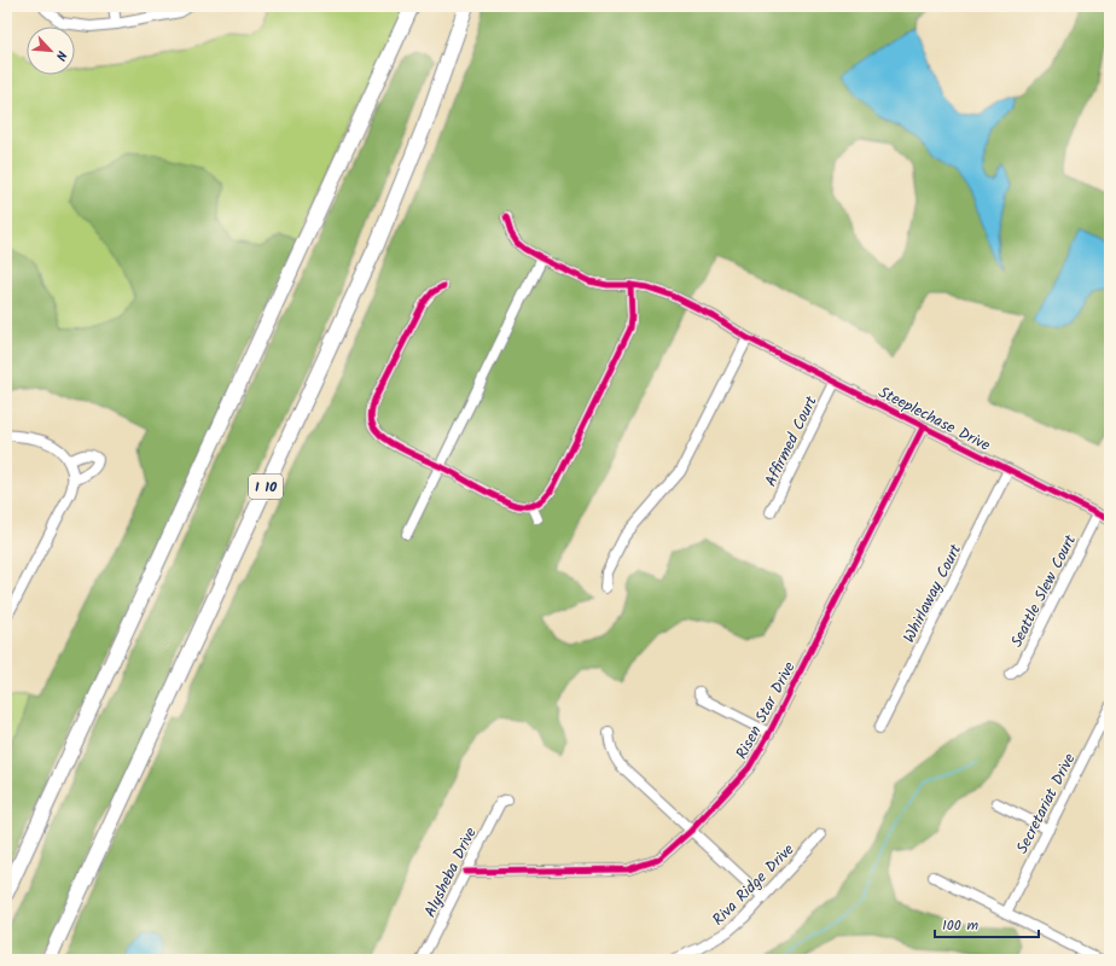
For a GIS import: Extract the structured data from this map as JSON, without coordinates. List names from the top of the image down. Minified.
{"streets":{"highway":["I 10"],"street":["Steeplechase Drive","Affirmed Court","Seattle Slew Court","Whirlaway Court","Risen Star Drive","Secretariat Drive","Alysheba Drive","Riva Ridge Drive"]},"crossings":[["Steeplechase Drive","Affirmed Court"],["Steeplechase Drive","Seattle Slew Court"],["Steeplechase Drive","Whirlaway Court"],["Steeplechase Drive","Risen Star Drive"],["Risen Star Drive","Alysheba Drive"]],"scale_bar":"100 m","north":"bottom right"}
